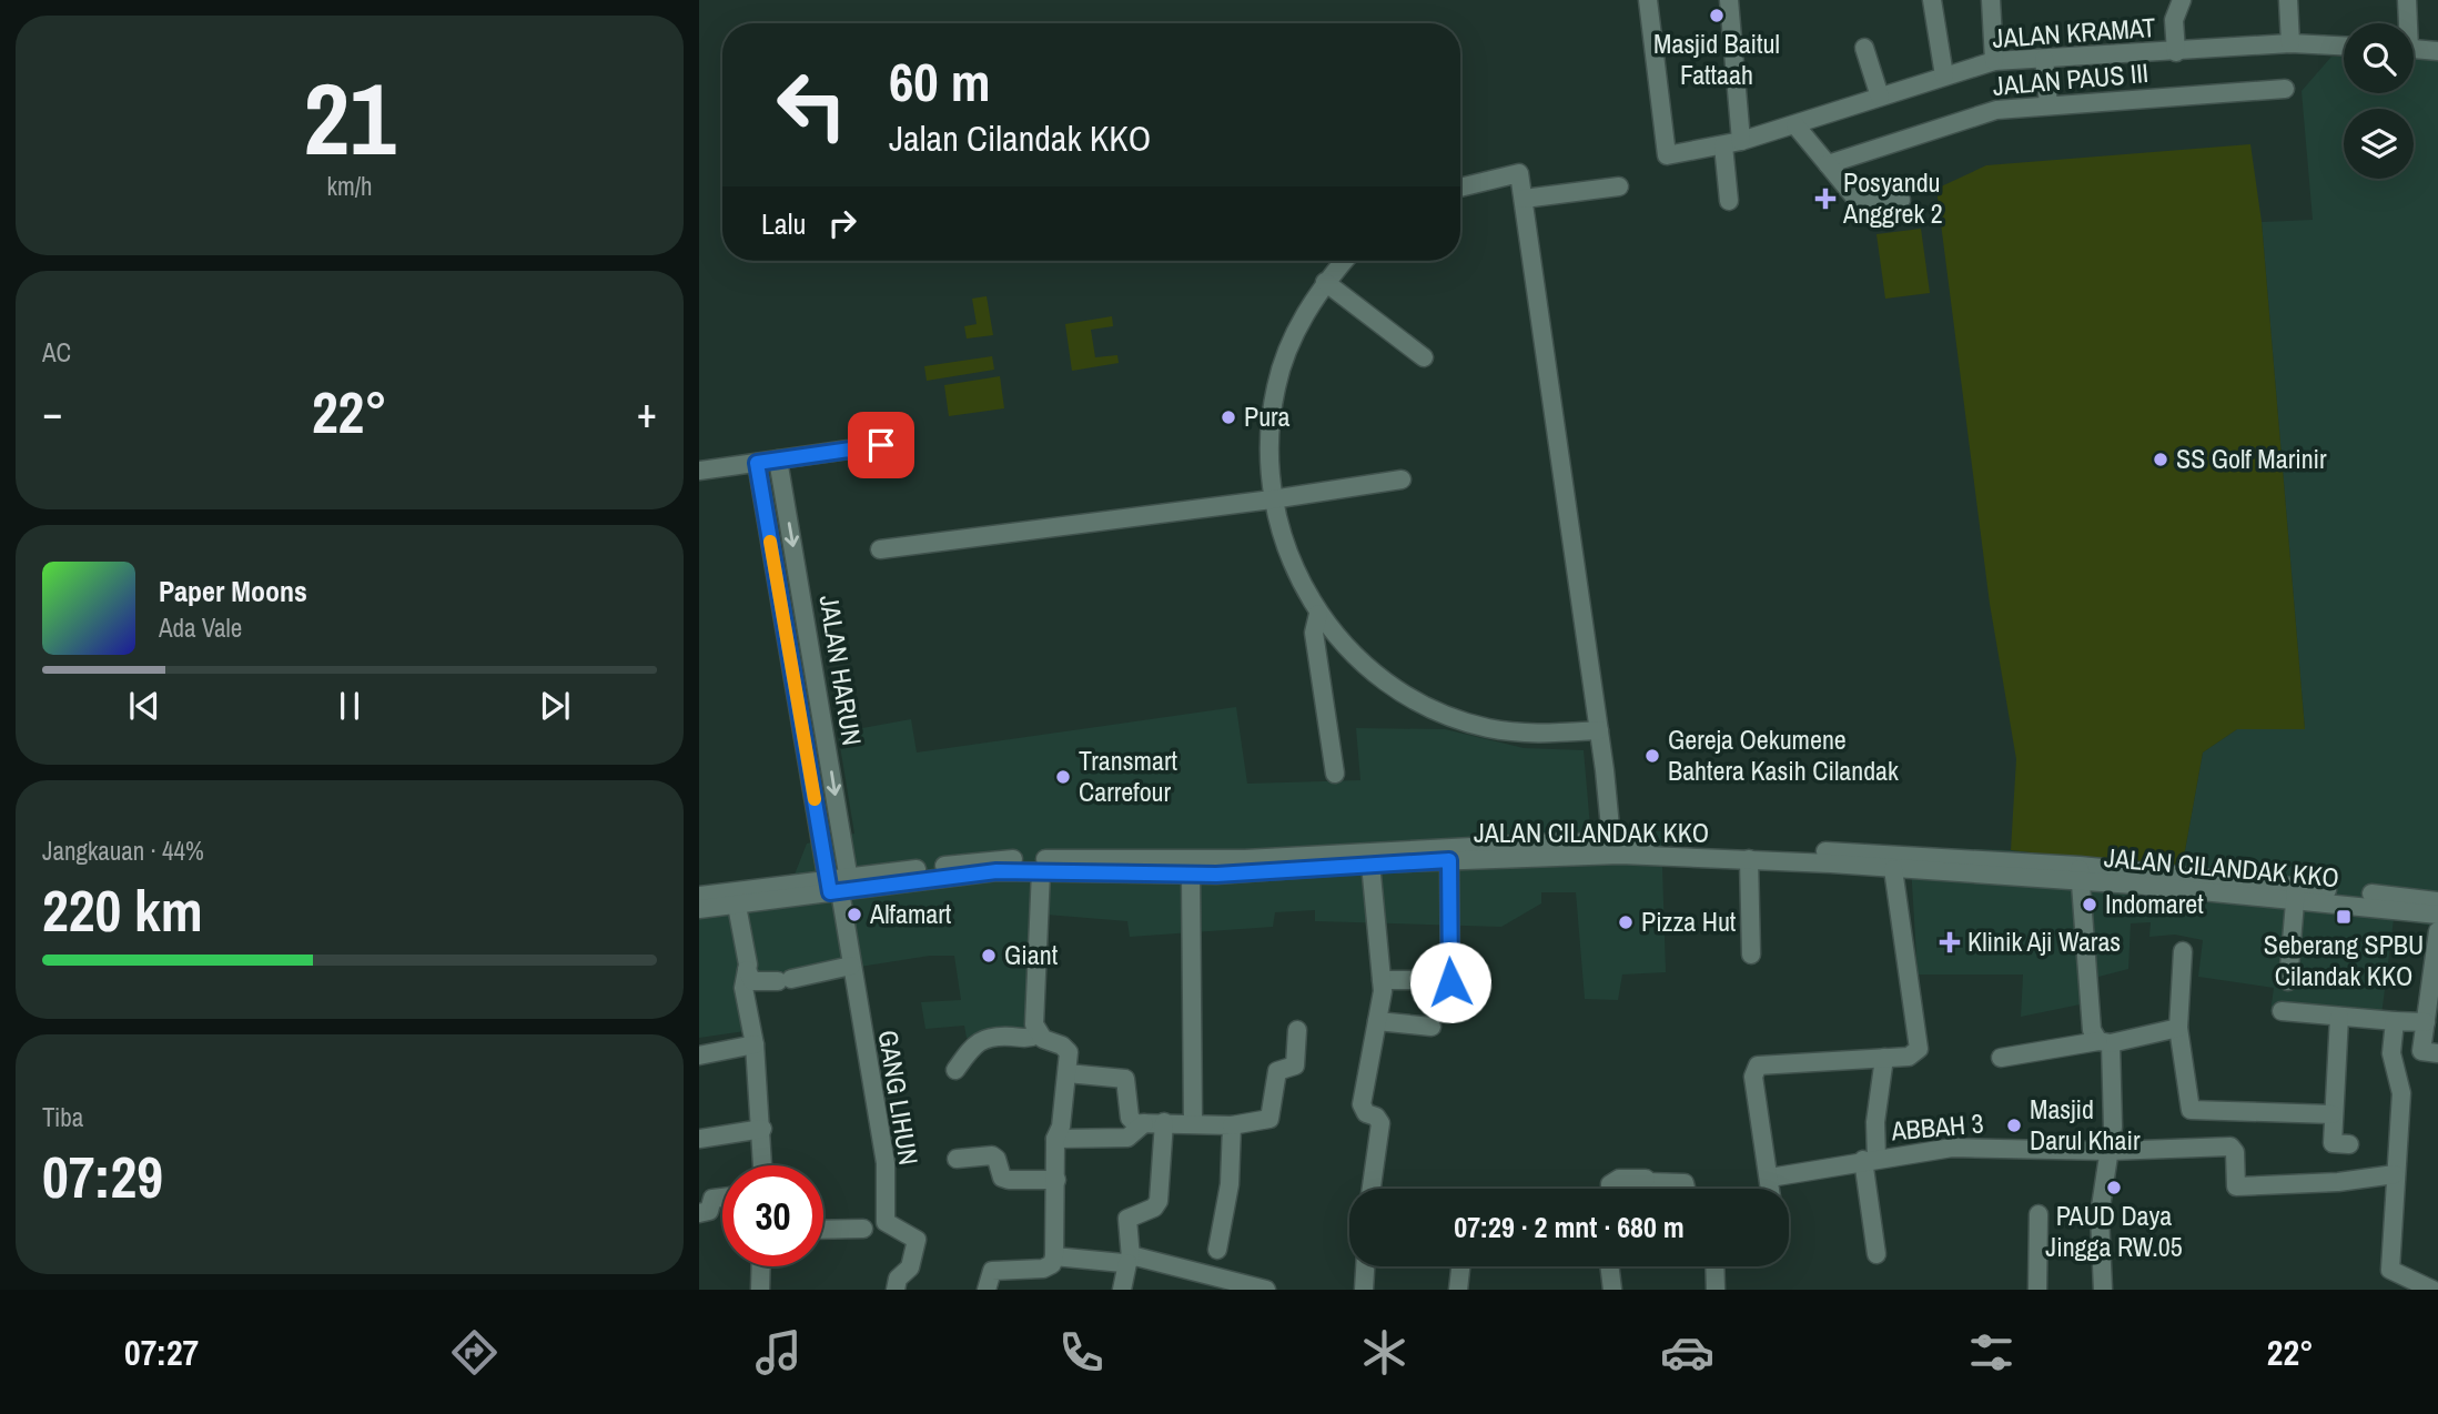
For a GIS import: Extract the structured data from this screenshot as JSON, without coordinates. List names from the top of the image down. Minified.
{"streets":{"street":["JALAN KRAMAT","JALAN PAUS III","JALAN HARUN","JALAN CILANDAK KKO","GANG LIHUN","ABBAH 3"]},"crossings":[["JALAN HARUN","JALAN CILANDAK KKO"],["JALAN HARUN","GANG LIHUN"],["JALAN CILANDAK KKO","GANG LIHUN"]],"places":{"other":["Masjid Baitul Fattaah","Pura","SS Golf Marinir","Gereja Oekumene Bahtera Kasih Cilandak","Transmart Carrefour","Indomaret","Alfamart","Pizza Hut","Giant","Masjid Darul Khair","PAUD Daya Jingga RW.05"],"health":["Posyandu Anggrek 2","Klinik Aji Waras"],"transit":["Seberang SPBU Cilandak KKO"]},"page":{"tile":[["21","km/h"],"AC",["Jangkauan · 44%","220 km"],["Tiba","07:29"]],"turn":["60 m","Jalan Cilandak KKO"],"then":"Lalu","heat":["−","22°","+"],"song":["Paper Moons","Ada Vale"],"limit":"30","trip":"07:29 · 2 mnt · 680 m","tabs":["07:27","22°"]}}
